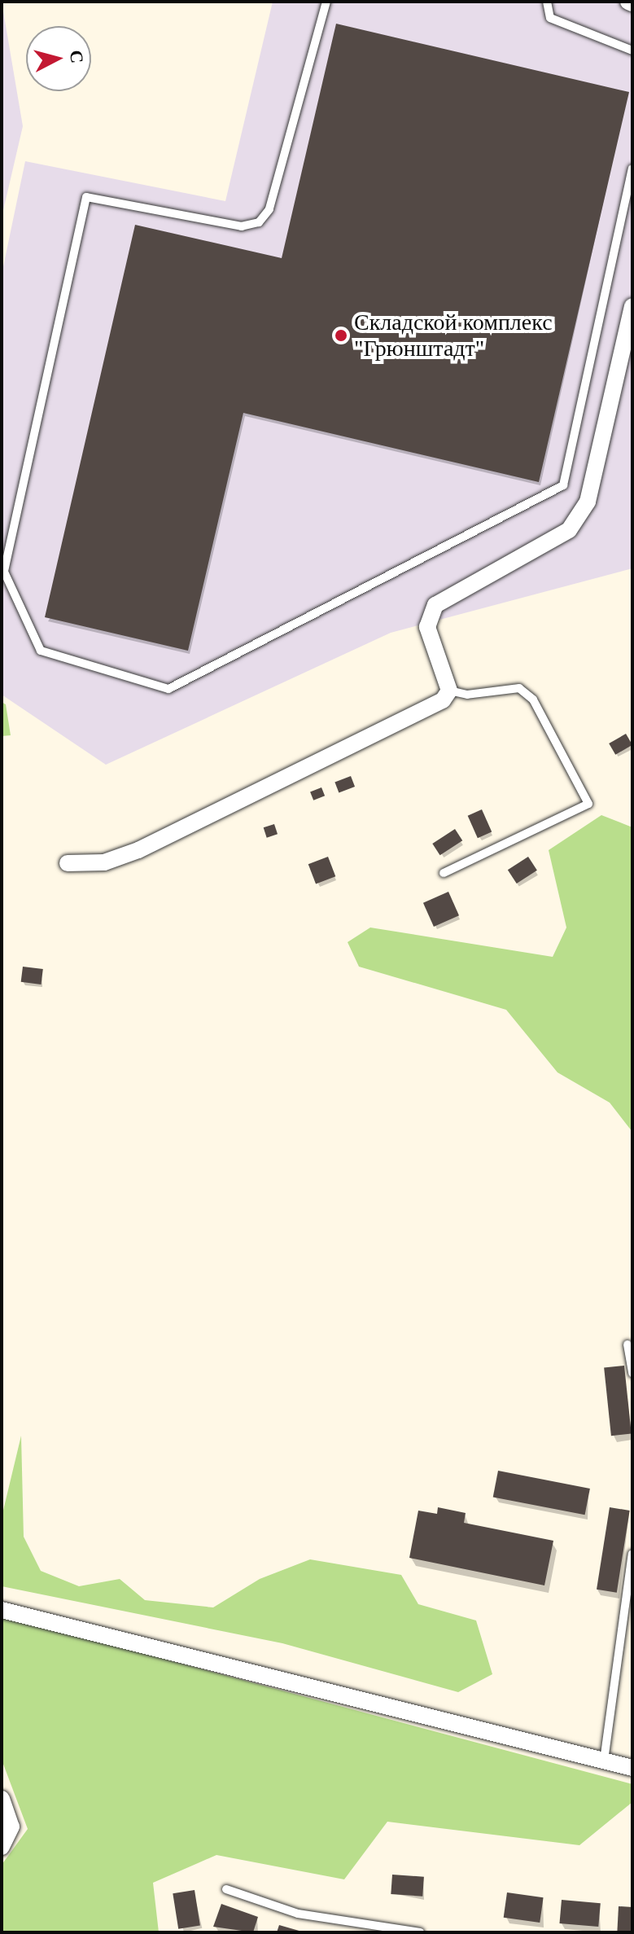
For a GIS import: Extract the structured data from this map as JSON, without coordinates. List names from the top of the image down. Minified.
{"places":["Складской комплекс \"Грюнштадт\""],"north":"right"}
